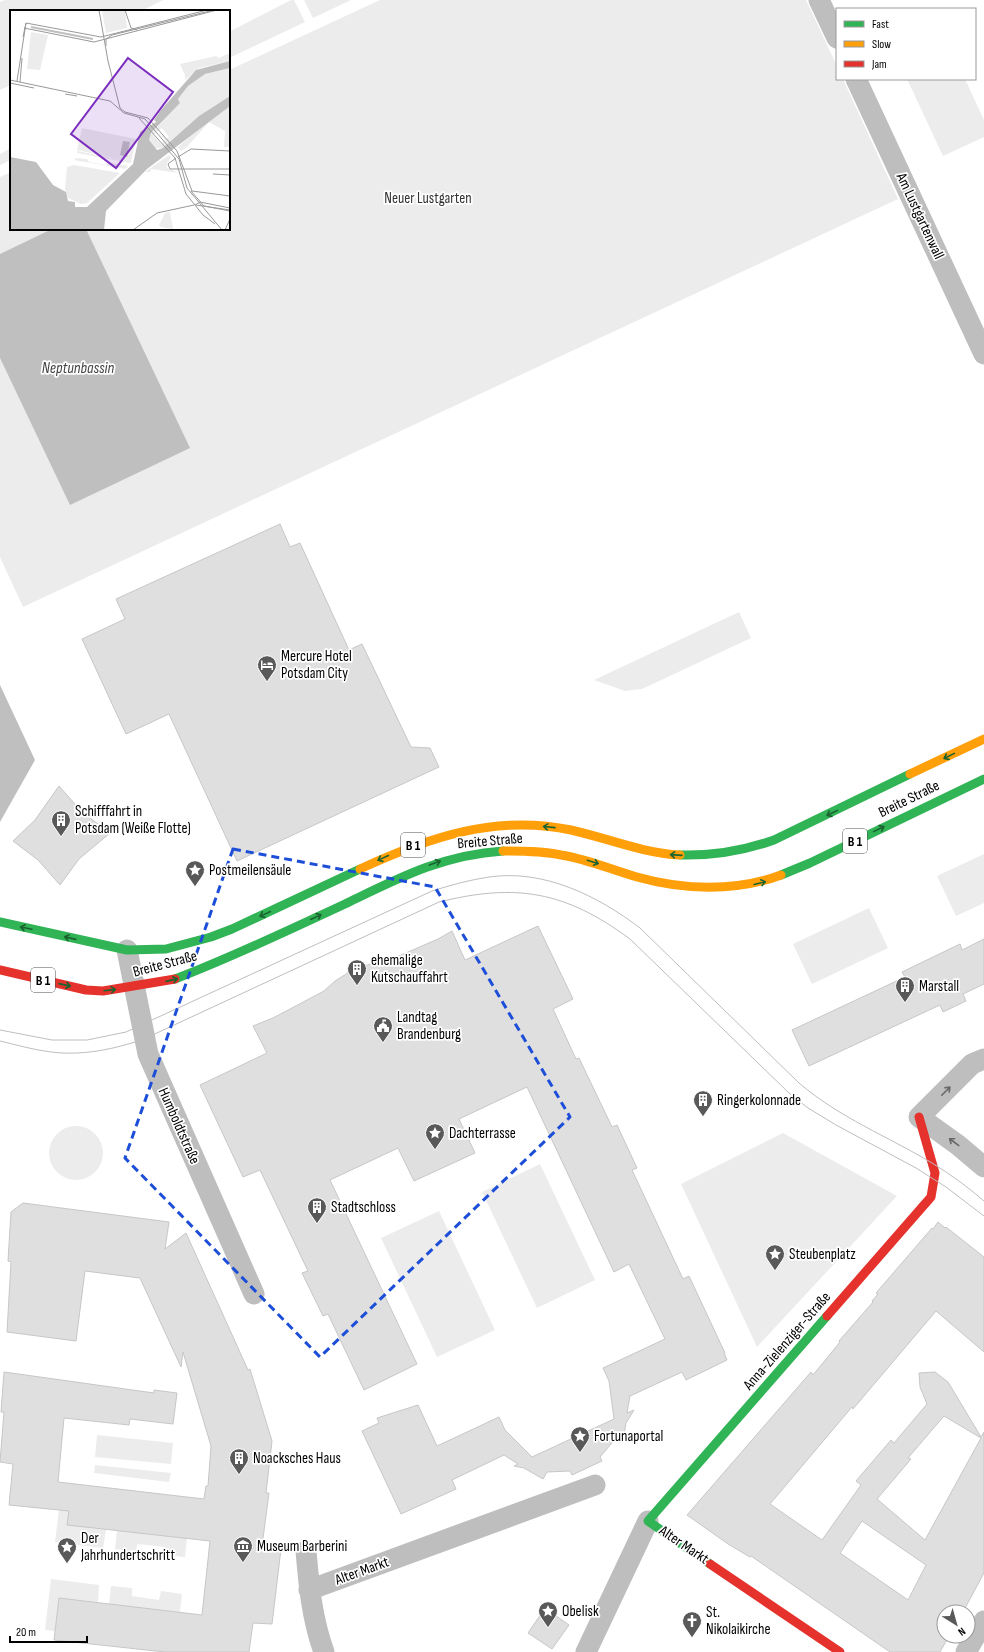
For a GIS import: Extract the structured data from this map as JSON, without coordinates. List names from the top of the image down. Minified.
{"streets":{"main road":["Breite Straße","B 1","Anna-Zielenziger-Straße","Alter Markt"],"street":["Am Lustgartenwall","Humboldtstraße"]},"crossings":[["Breite Straße","Humboldtstraße"],["Anna-Zielenziger-Straße","Alter Markt"]],"water":["Neptunbassin"],"parks":["Neuer Lustgarten"],"places":{"hotel":["Mercure Hotel Potsdam City"],"building":["Schifffahrt in Potsdam (Weiße Flotte)","ehemalige Kutschauffahrt","Marstall","Ringerkolonnade","Stadtschloss","Noacksches Haus"],"place":["Postmeilensäule","Dachterrasse","Steubenplatz","Fortunaportal","Der Jahrhundertschritt","Obelisk"],"public building":["Landtag Brandenburg"],"museum":["Museum Barberini"],"church":["St. Nikolaikirche"]},"legend":["Fast","Slow","Jam"],"scale_bar":"20 m","north":"bottom right"}
